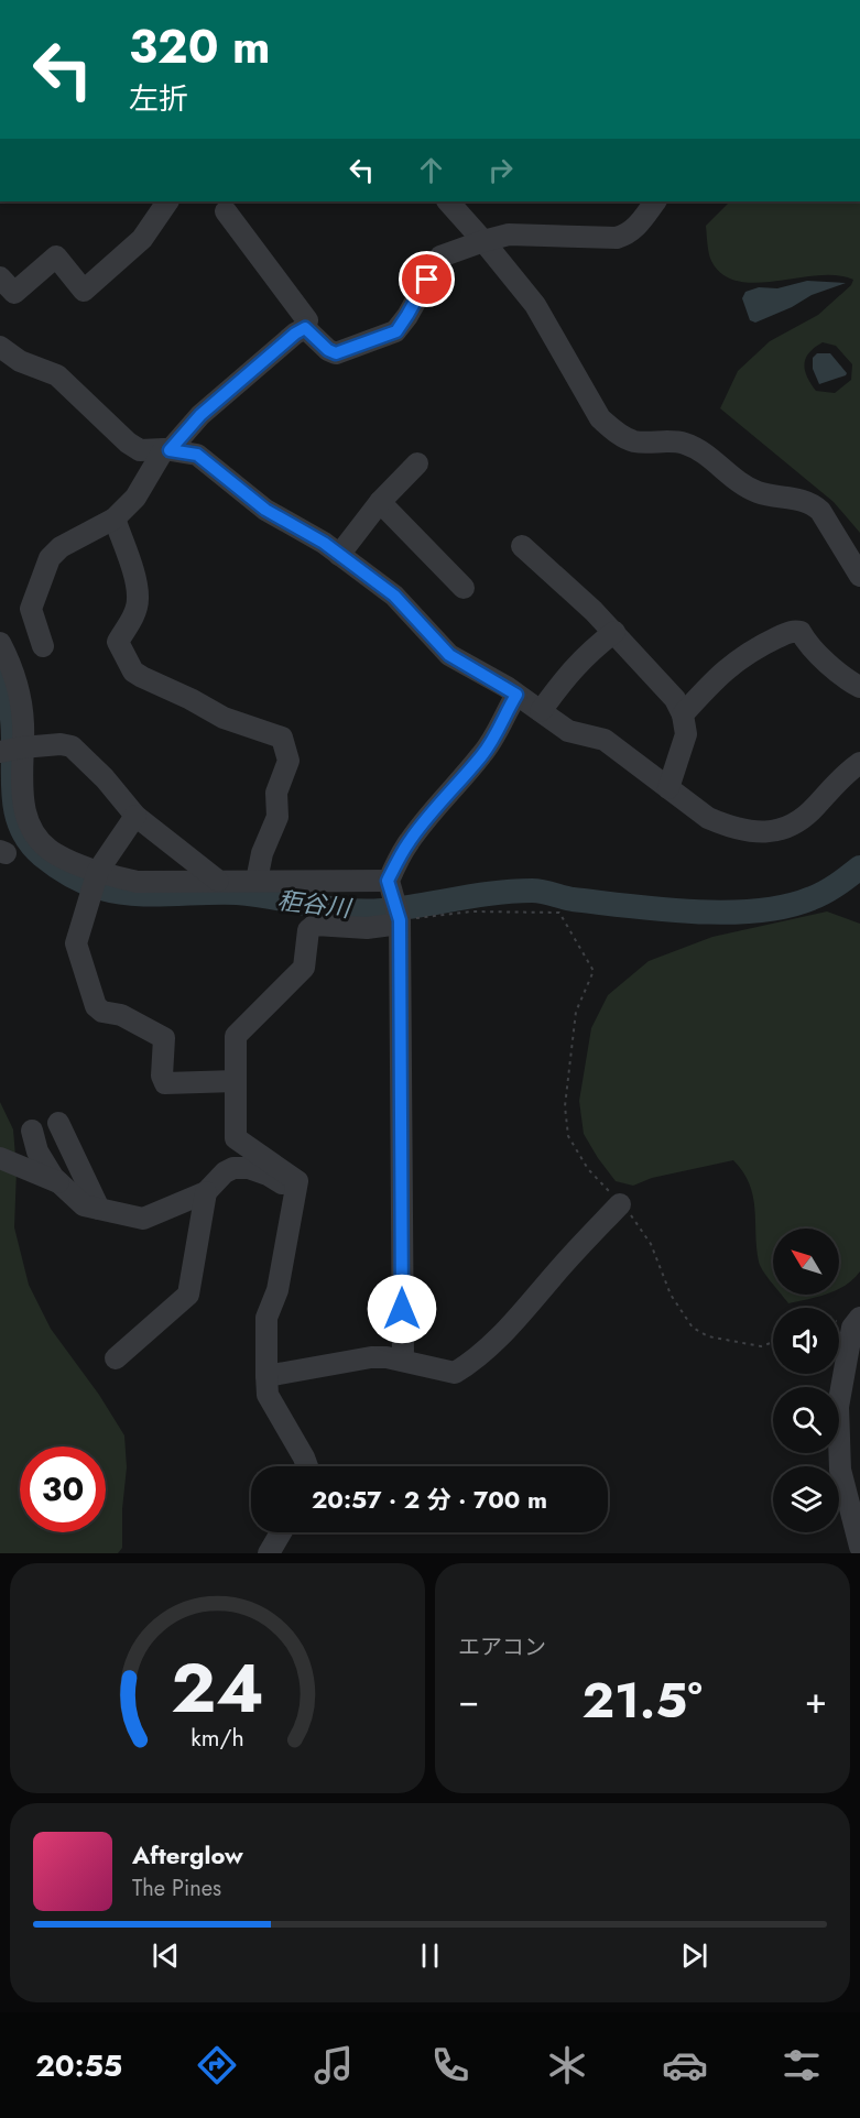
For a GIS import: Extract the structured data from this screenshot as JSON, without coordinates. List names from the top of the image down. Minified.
{"water":["秬谷川"],"north":"top left","page":{"turn":["320 m","左折"],"limit":"30","trip":"20:57 · 2 分 · 700 m","tile":"エアコン","heat":["−","21.5°","+"],"song":["Afterglow","The Pines"],"tabs":"20:55","gauge":["24","km/h"]}}
